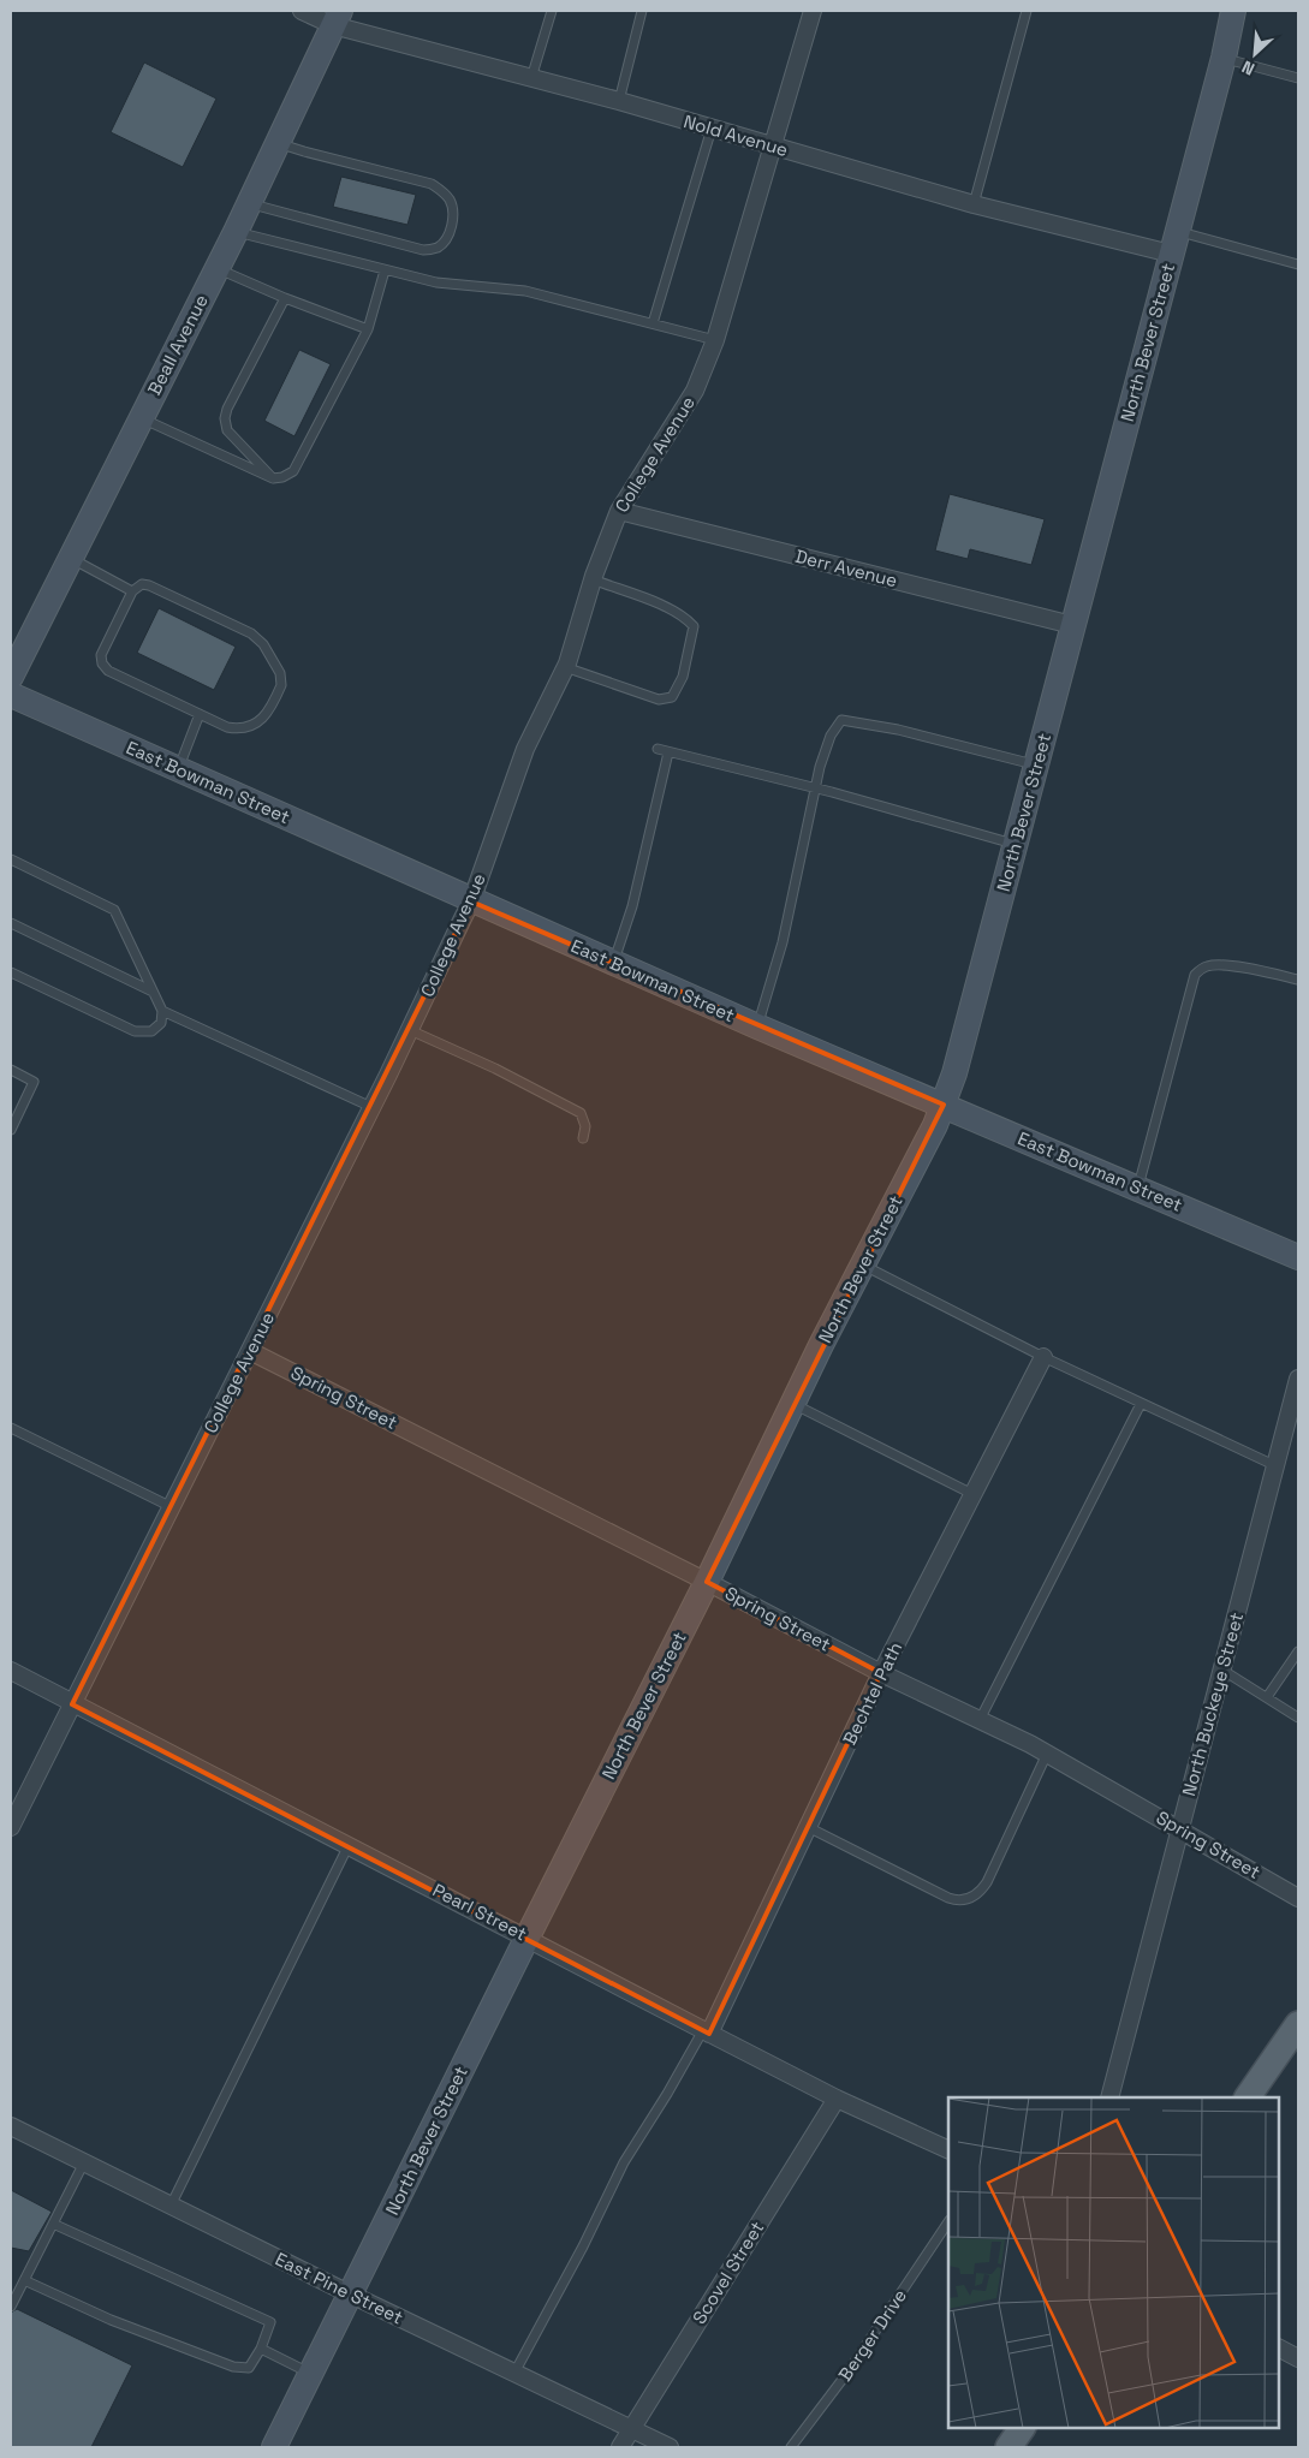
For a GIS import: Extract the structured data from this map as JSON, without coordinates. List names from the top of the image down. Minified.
{"streets":{"main road":["North Bever Street","Beall Avenue","East Bowman Street"],"street":["Nold Avenue","College Avenue","Derr Avenue","Spring Street","Bechtel Path","North Buckeye Street","Pearl Street","Scovel Street","East Pine Street"],"lane":["Berger Drive"]},"crossings":[["Nold Avenue","North Bever Street"],["Nold Avenue","Beall Avenue"],["Nold Avenue","College Avenue"],["North Bever Street","Derr Avenue"],["North Bever Street","East Bowman Street"],["North Bever Street","Spring Street"],["North Bever Street","Pearl Street"],["North Bever Street","East Pine Street"],["College Avenue","Derr Avenue"],["College Avenue","East Bowman Street"],["College Avenue","Spring Street"],["College Avenue","Pearl Street"],["Spring Street","Bechtel Path"],["Spring Street","North Buckeye Street"],["Bechtel Path","Pearl Street"],["Pearl Street","Scovel Street"],["Scovel Street","East Pine Street"]],"north":"bottom left"}
